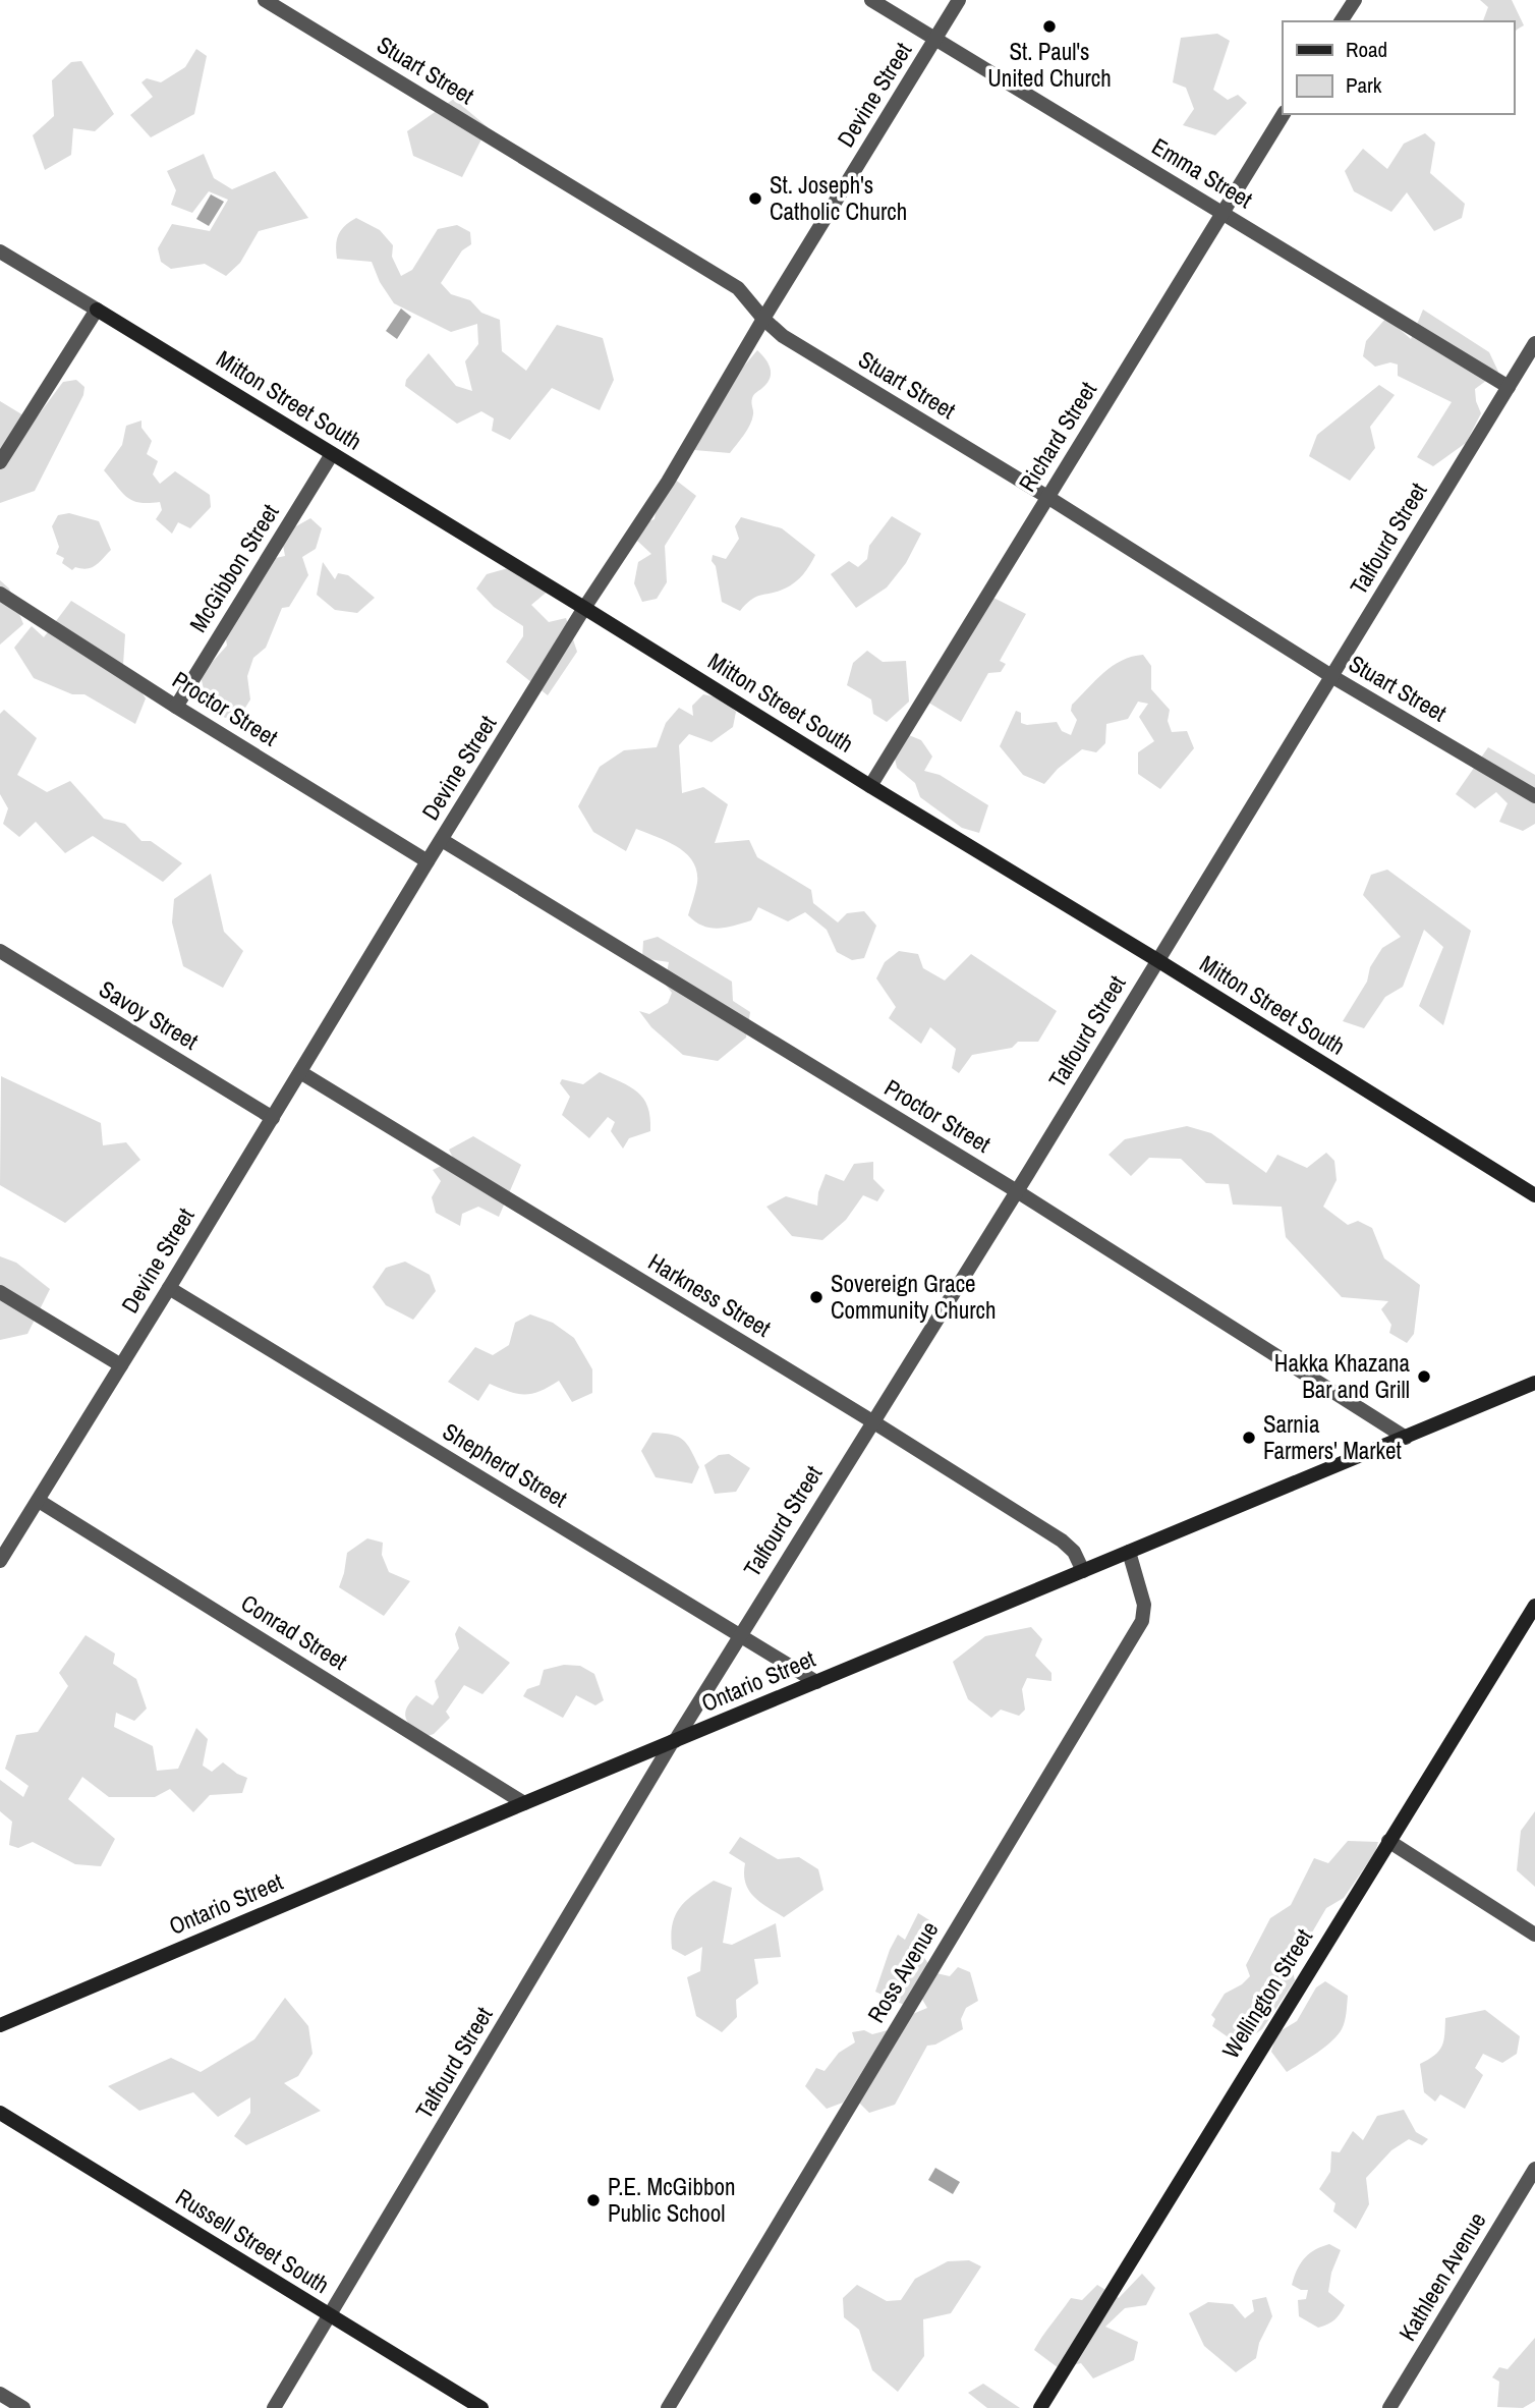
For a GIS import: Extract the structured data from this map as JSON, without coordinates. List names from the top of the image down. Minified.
{"streets":{"street":["Stuart Street","Devine Street","Emma Street","Mitton Street South","Richard Street","Talfourd Street","McGibbon Street","Proctor Street","Savoy Street","Harkness Street","Shepherd Street","Conrad Street","Ontario Street","Ross Avenue","Wellington Street","Russell Street South","Kathleen Avenue"]},"crossings":[["Stuart Street","Devine Street"],["Stuart Street","Richard Street"],["Stuart Street","Talfourd Street"],["Devine Street","Emma Street"],["Devine Street","Mitton Street South"],["Devine Street","Proctor Street"],["Devine Street","Savoy Street"],["Devine Street","Harkness Street"],["Devine Street","Shepherd Street"],["Devine Street","Conrad Street"],["Emma Street","Richard Street"],["Emma Street","Talfourd Street"],["Mitton Street South","Richard Street"],["Mitton Street South","Talfourd Street"],["Mitton Street South","McGibbon Street"],["Talfourd Street","Proctor Street"],["Talfourd Street","Harkness Street"],["Talfourd Street","Shepherd Street"],["Talfourd Street","Ontario Street"],["Talfourd Street","Russell Street South"],["McGibbon Street","Proctor Street"],["Proctor Street","Ontario Street"],["Harkness Street","Ontario Street"],["Shepherd Street","Ontario Street"],["Conrad Street","Ontario Street"],["Ontario Street","Ross Avenue"]],"places":["St. Paul's United Church","St. Joseph's Catholic Church","Sovereign Grace Community Church","Hakka Khazana Bar and Grill","Sarnia Farmers' Market","P.E. McGibbon Public School"],"legend":["Road","Park"]}
